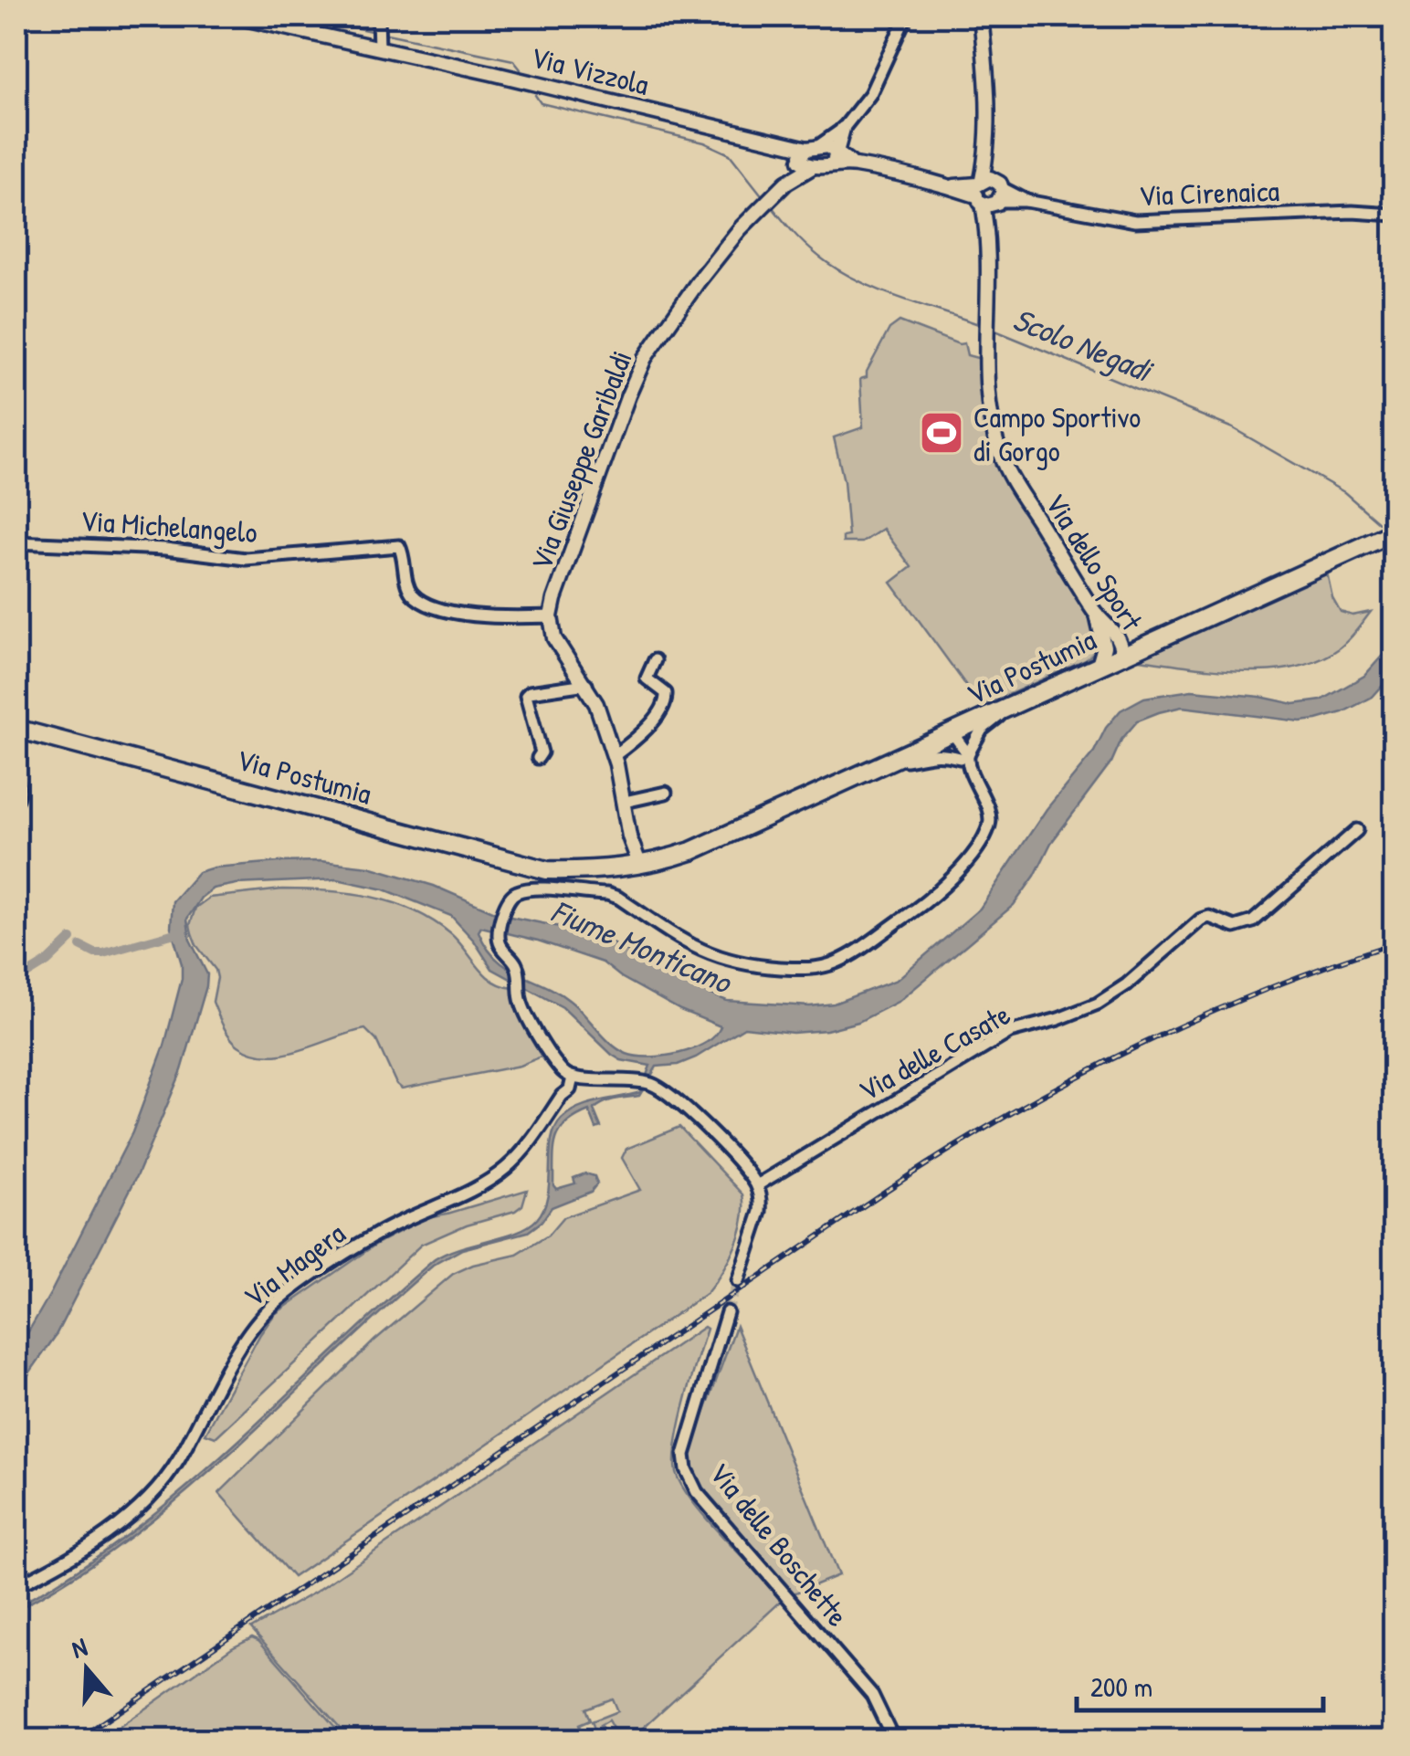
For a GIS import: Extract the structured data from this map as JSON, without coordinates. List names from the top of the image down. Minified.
{"streets":{"main road":["Via Postumia"],"street":["Via Vizzola","Via Cirenaica","Via Giuseppe Garibaldi","Via Michelangelo","Via dello Sport","Via delle Casate","Via Magera","Via delle Boschette"]},"crossings":[["Via Cirenaica","Via dello Sport"],["Via Giuseppe Garibaldi","Via Michelangelo"],["Via Giuseppe Garibaldi","Via Postumia"],["Via dello Sport","Via Postumia"]],"water":["Scolo Negadi","Fiume Monticano"],"places":{"sports":["Campo Sportivo di Gorgo"]},"scale_bar":"200 m","north":"top"}
